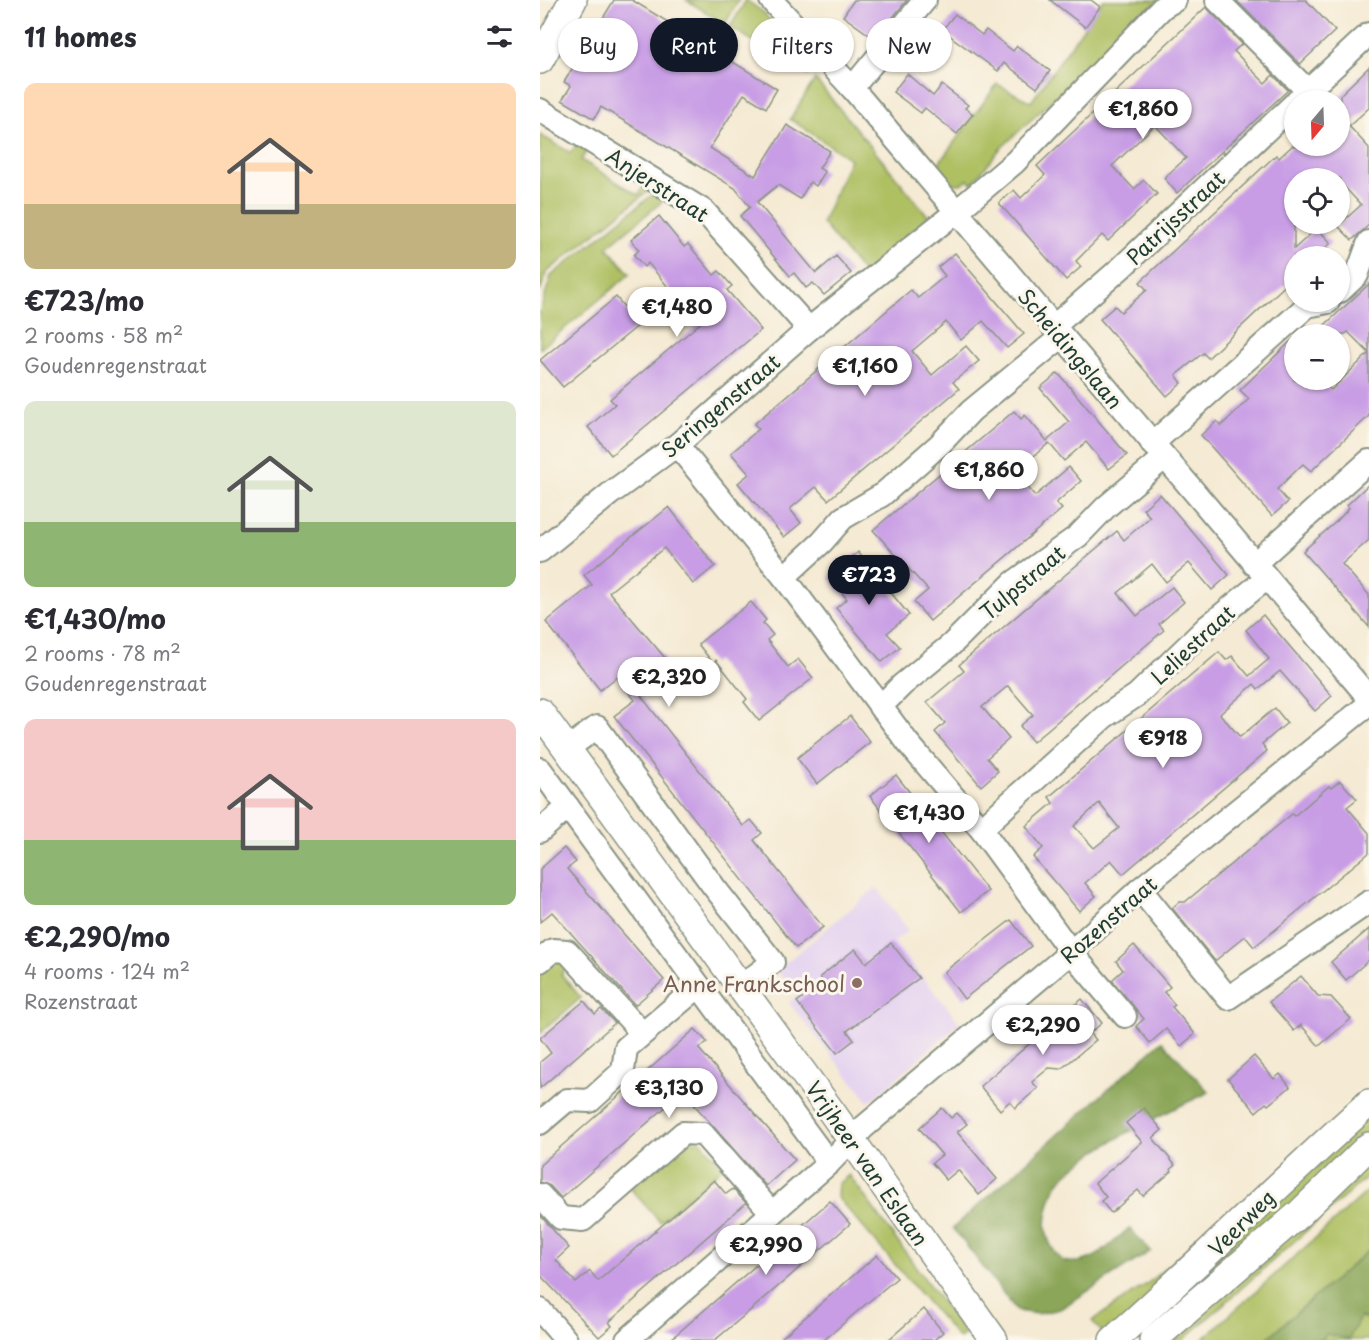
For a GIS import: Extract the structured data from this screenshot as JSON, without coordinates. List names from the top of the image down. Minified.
{"streets":{"street":["Anjerstraat","Patrijsstraat","Scheidingslaan","Seringenstraat","Tulpstraat","Leliestraat","Rozenstraat","Vrijheer van Eslaan","Veerweg"]},"crossings":[["Anjerstraat","Seringenstraat"],["Patrijsstraat","Scheidingslaan"],["Scheidingslaan","Seringenstraat"],["Scheidingslaan","Tulpstraat"],["Scheidingslaan","Leliestraat"],["Rozenstraat","Vrijheer van Eslaan"]],"places":["Anne Frankschool"],"north":"bottom","page":{"heading":"11 homes","chip":["Buy","Rent","Filters","New"],"list":[{"name":"€723/mo","note":"2 rooms · 58 m² · Goudenregenstraat"},{"name":"€1,430/mo","note":"2 rooms · 78 m² · Goudenregenstraat"},{"name":"€2,290/mo","note":"4 rooms · 124 m² · Rozenstraat"}],"price":["€1,860","€1,480","€1,160","€1,860","€723","€2,320","€918","€1,430","€2,290","€3,130","€2,990"],"map_buttons":["+","−"]}}
